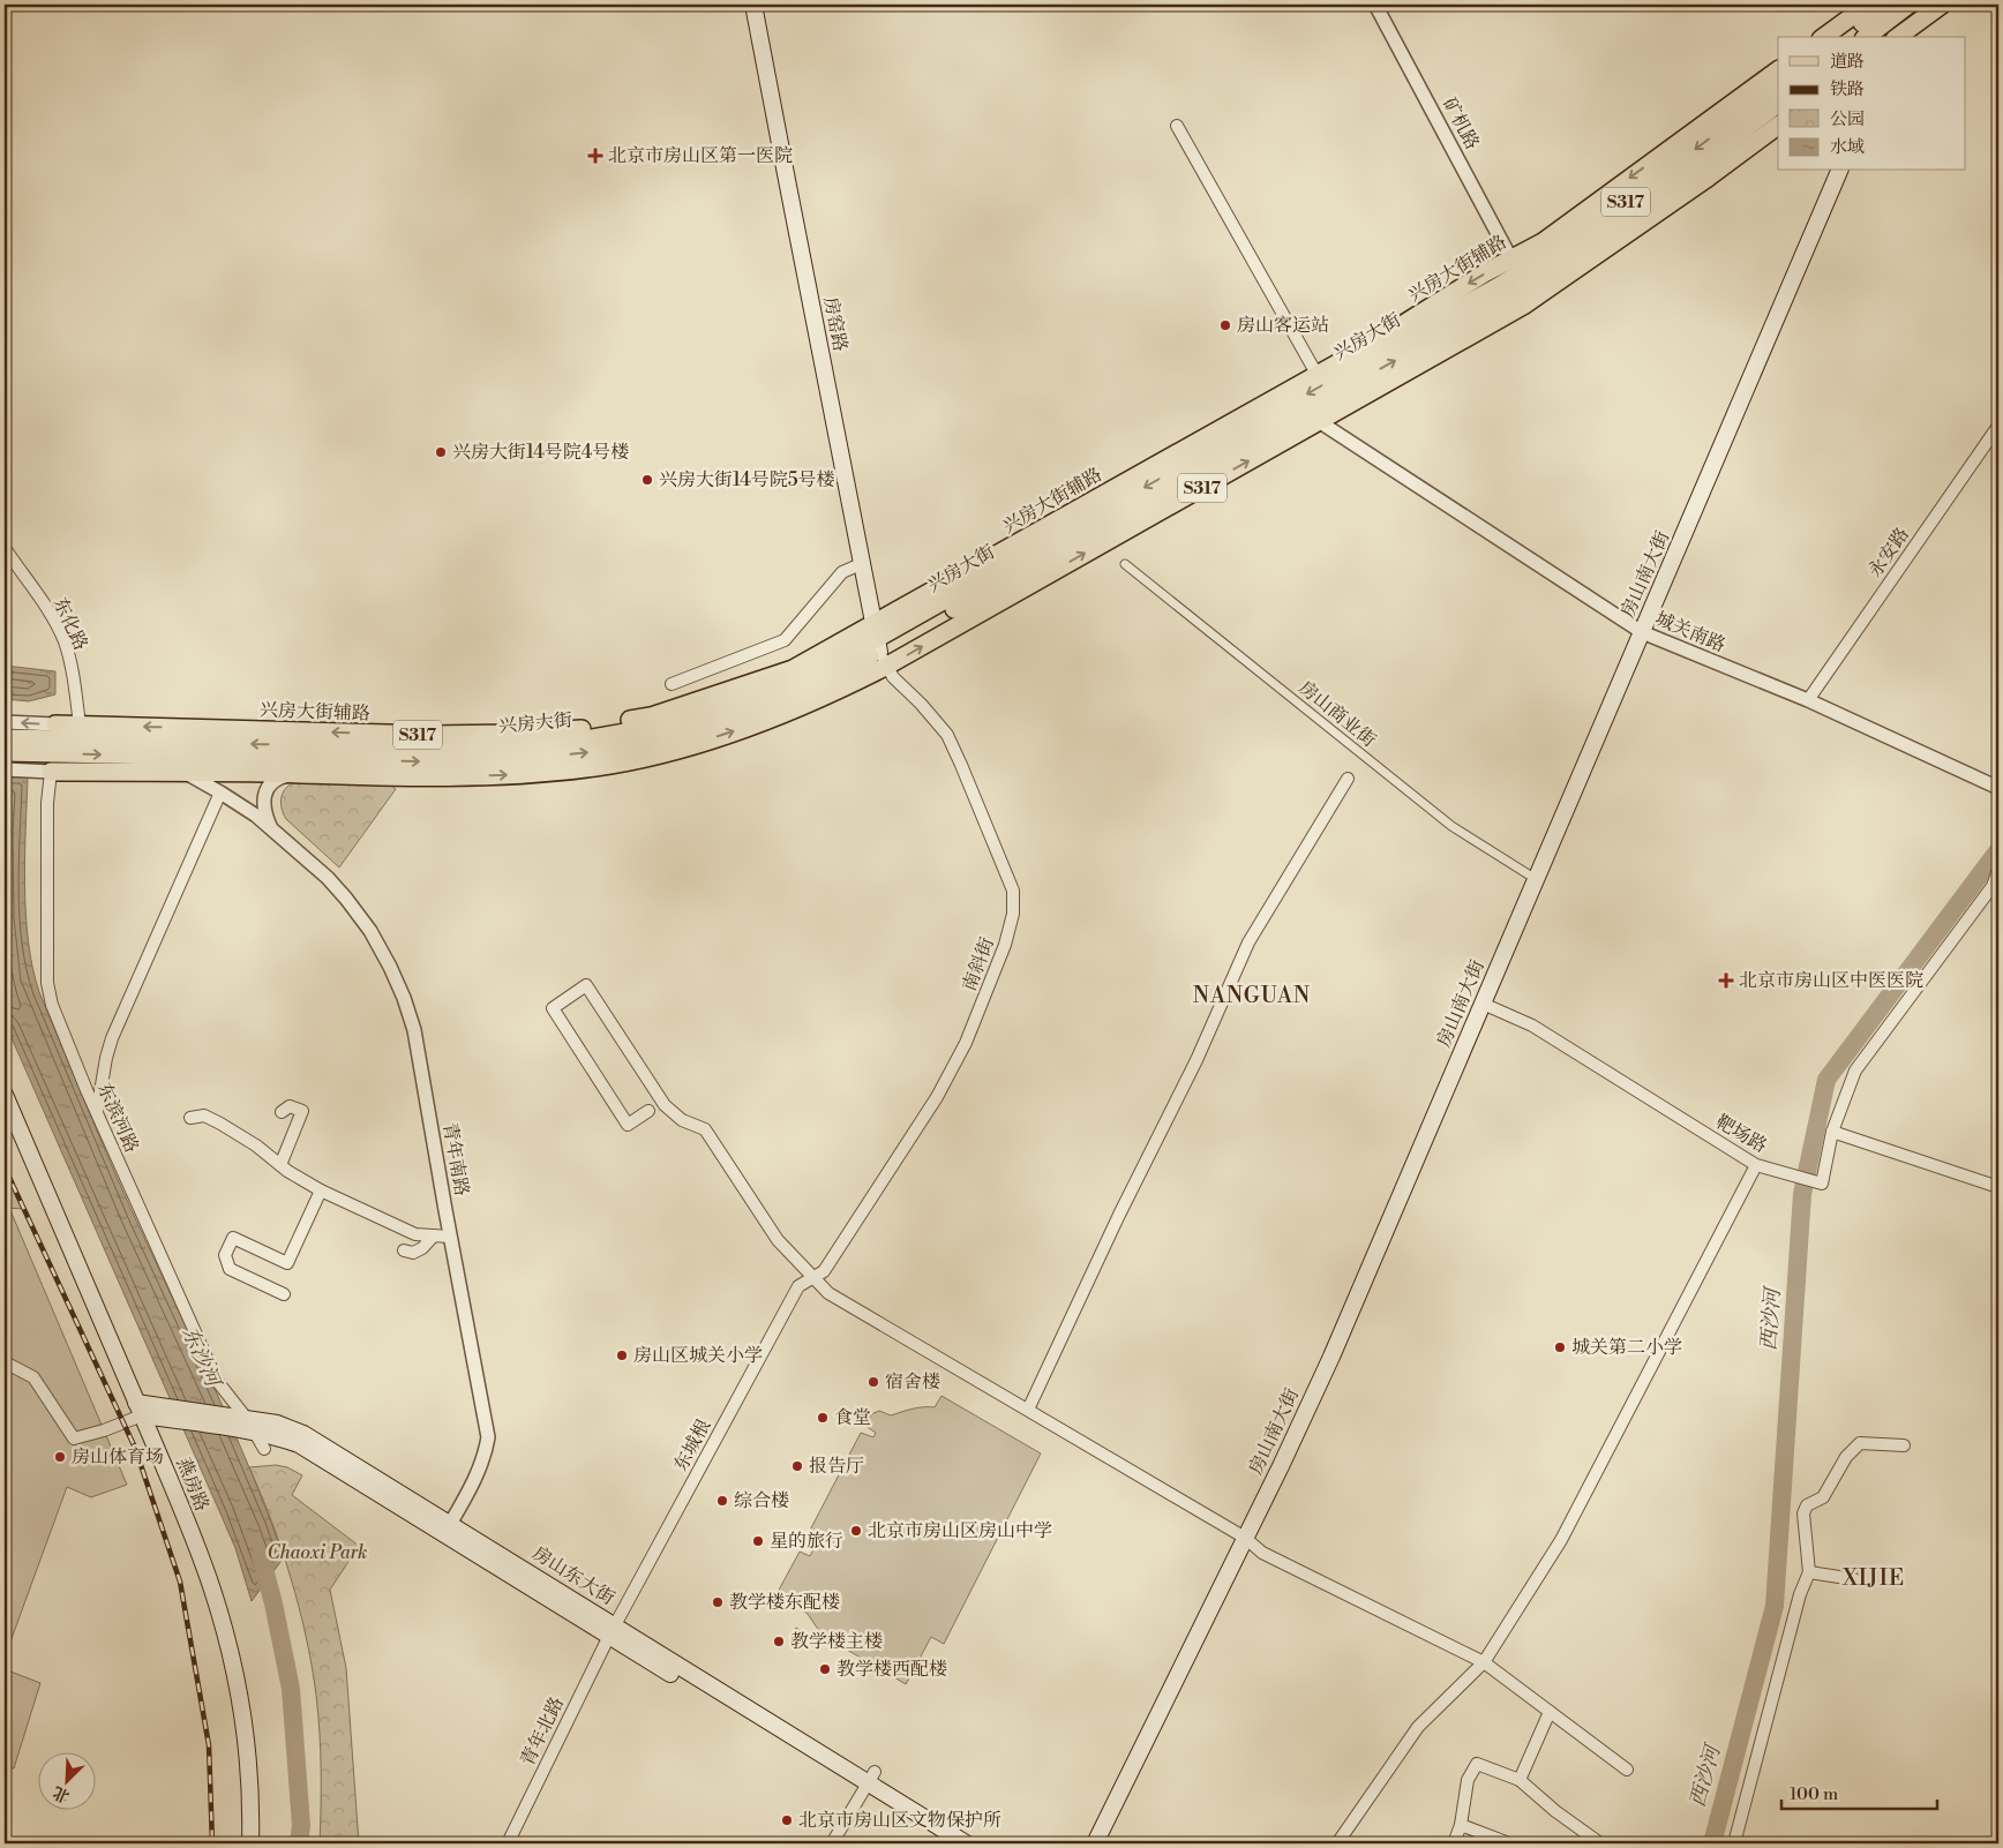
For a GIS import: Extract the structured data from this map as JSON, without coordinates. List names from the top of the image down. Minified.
{"streets":{"main road":["S317","兴房大街辅路","房窑路","兴房大街","房山南大街","燕房路","房山东大街"],"street":["矿机路","永安路","东化路","城关南路","房山商业街","南斜街","东滨河路","靶场路","青年南路","东城根","青年北路"]},"crossings":[["矿机路","兴房大街辅路"],["兴房大街辅路","房窑路"],["兴房大街辅路","兴房大街"],["兴房大街辅路","东化路"],["兴房大街辅路","南斜街"],["房窑路","兴房大街"],["房窑路","南斜街"],["兴房大街","城关南路"],["兴房大街","南斜街"],["兴房大街","东滨河路"],["兴房大街","青年南路"],["永安路","城关南路"],["房山南大街","城关南路"],["房山南大街","房山商业街"],["房山南大街","靶场路"],["南斜街","东城根"],["东滨河路","房山东大街"],["青年南路","房山东大街"],["东城根","房山东大街"],["东城根","青年北路"],["燕房路","房山东大街"],["房山东大街","青年北路"]],"one_way":["兴房大街辅路"],"districts":["NANGUAN","XIJIE"],"water":["西沙河","东沙河"],"parks":["Chaoxi Park"],"places":{"health":["北京市房山区第一医院","北京市房山区中医医院"],"other":["房山客运站","兴房大街14号院4号楼","兴房大街14号院5号楼","城关第二小学","房山区城关小学","宿舍楼","食堂","房山体育场","报告厅","综合楼","北京市房山区房山中学","星的旅行","教学楼东配楼","教学楼主楼","教学楼西配楼","北京市房山区文物保护所"]},"legend":["道路","铁路","公园","水域"],"scale_bar":"100 m","north":"bottom left"}
